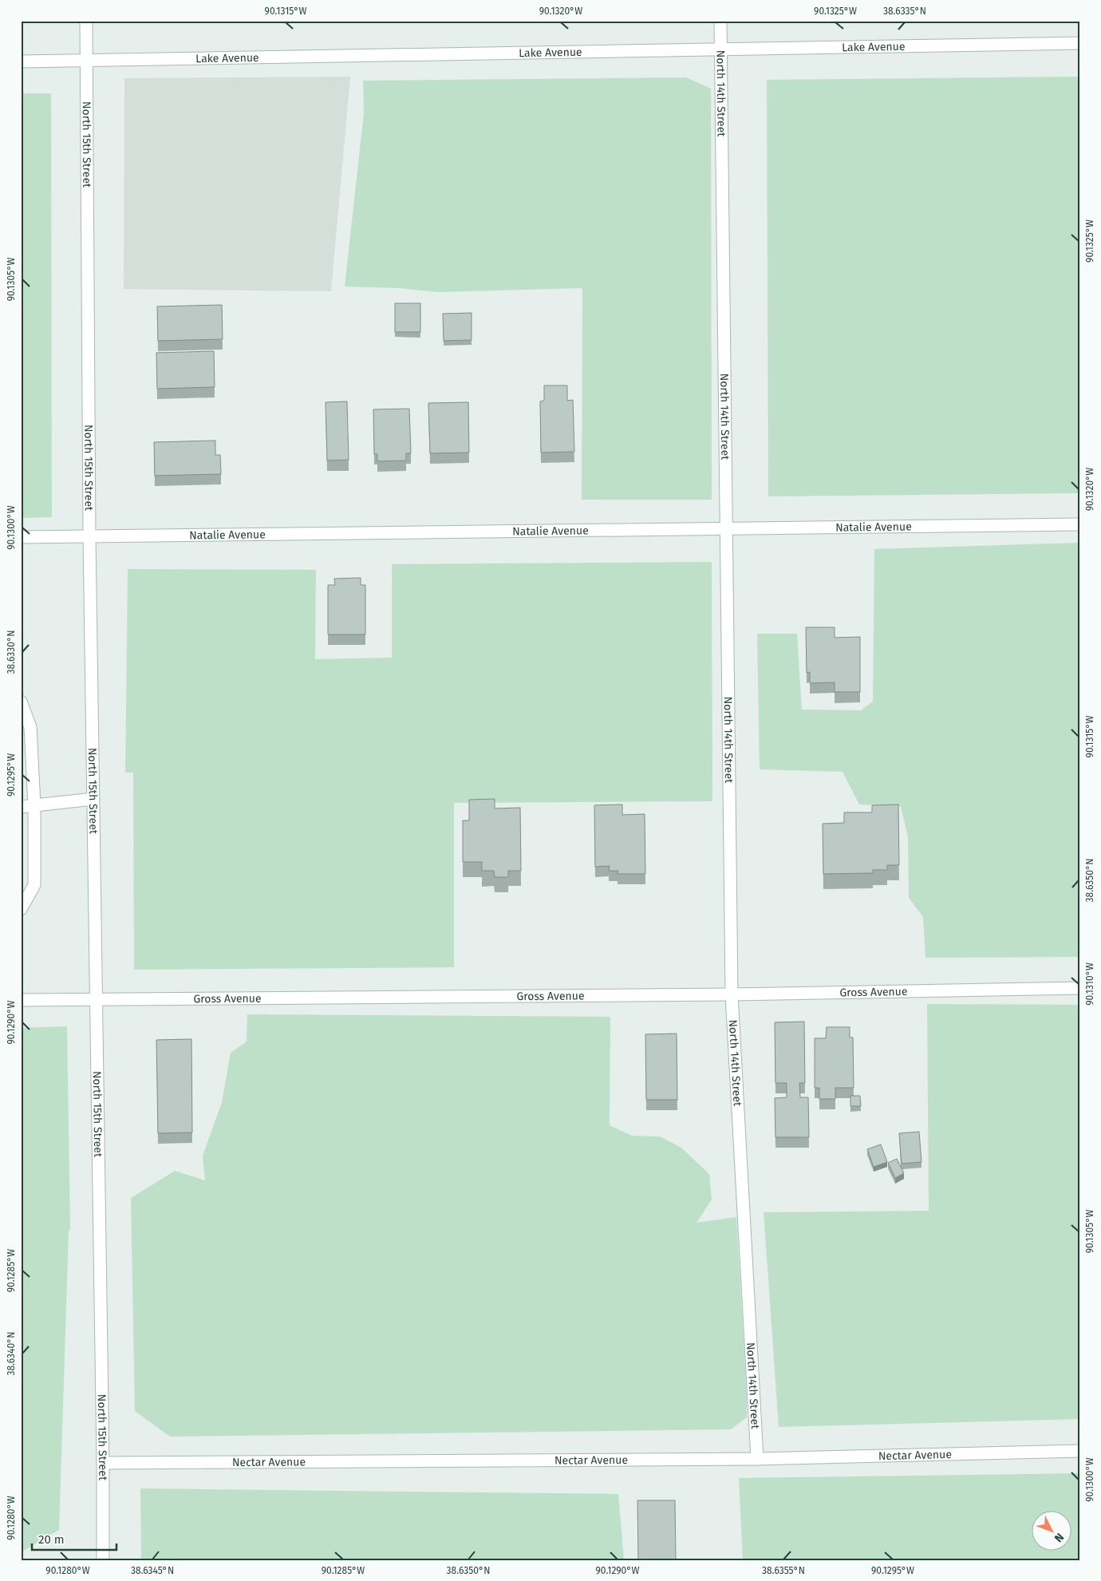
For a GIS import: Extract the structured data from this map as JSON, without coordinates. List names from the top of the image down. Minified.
{"streets":{"street":["Lake Avenue","North 14th Street","North 15th Street","Natalie Avenue","Gross Avenue","Nectar Avenue"]},"crossings":[["Lake Avenue","North 14th Street"],["Lake Avenue","North 15th Street"],["North 14th Street","Natalie Avenue"],["North 14th Street","Gross Avenue"],["North 14th Street","Nectar Avenue"],["North 15th Street","Natalie Avenue"],["North 15th Street","Gross Avenue"],["North 15th Street","Nectar Avenue"]],"scale_bar":"20 m","north":"bottom right","coordinates":["90.1315°W","90.1320°W","90.1325°W","38.6335°N","90.1305°W","90.1300°W","38.6330°N","90.1295°W","38.6350°N","90.1310°W","90.1290°W","90.1285°W","38.6340°N","90.1280°W","38.6345°N","38.6355°N"]}
